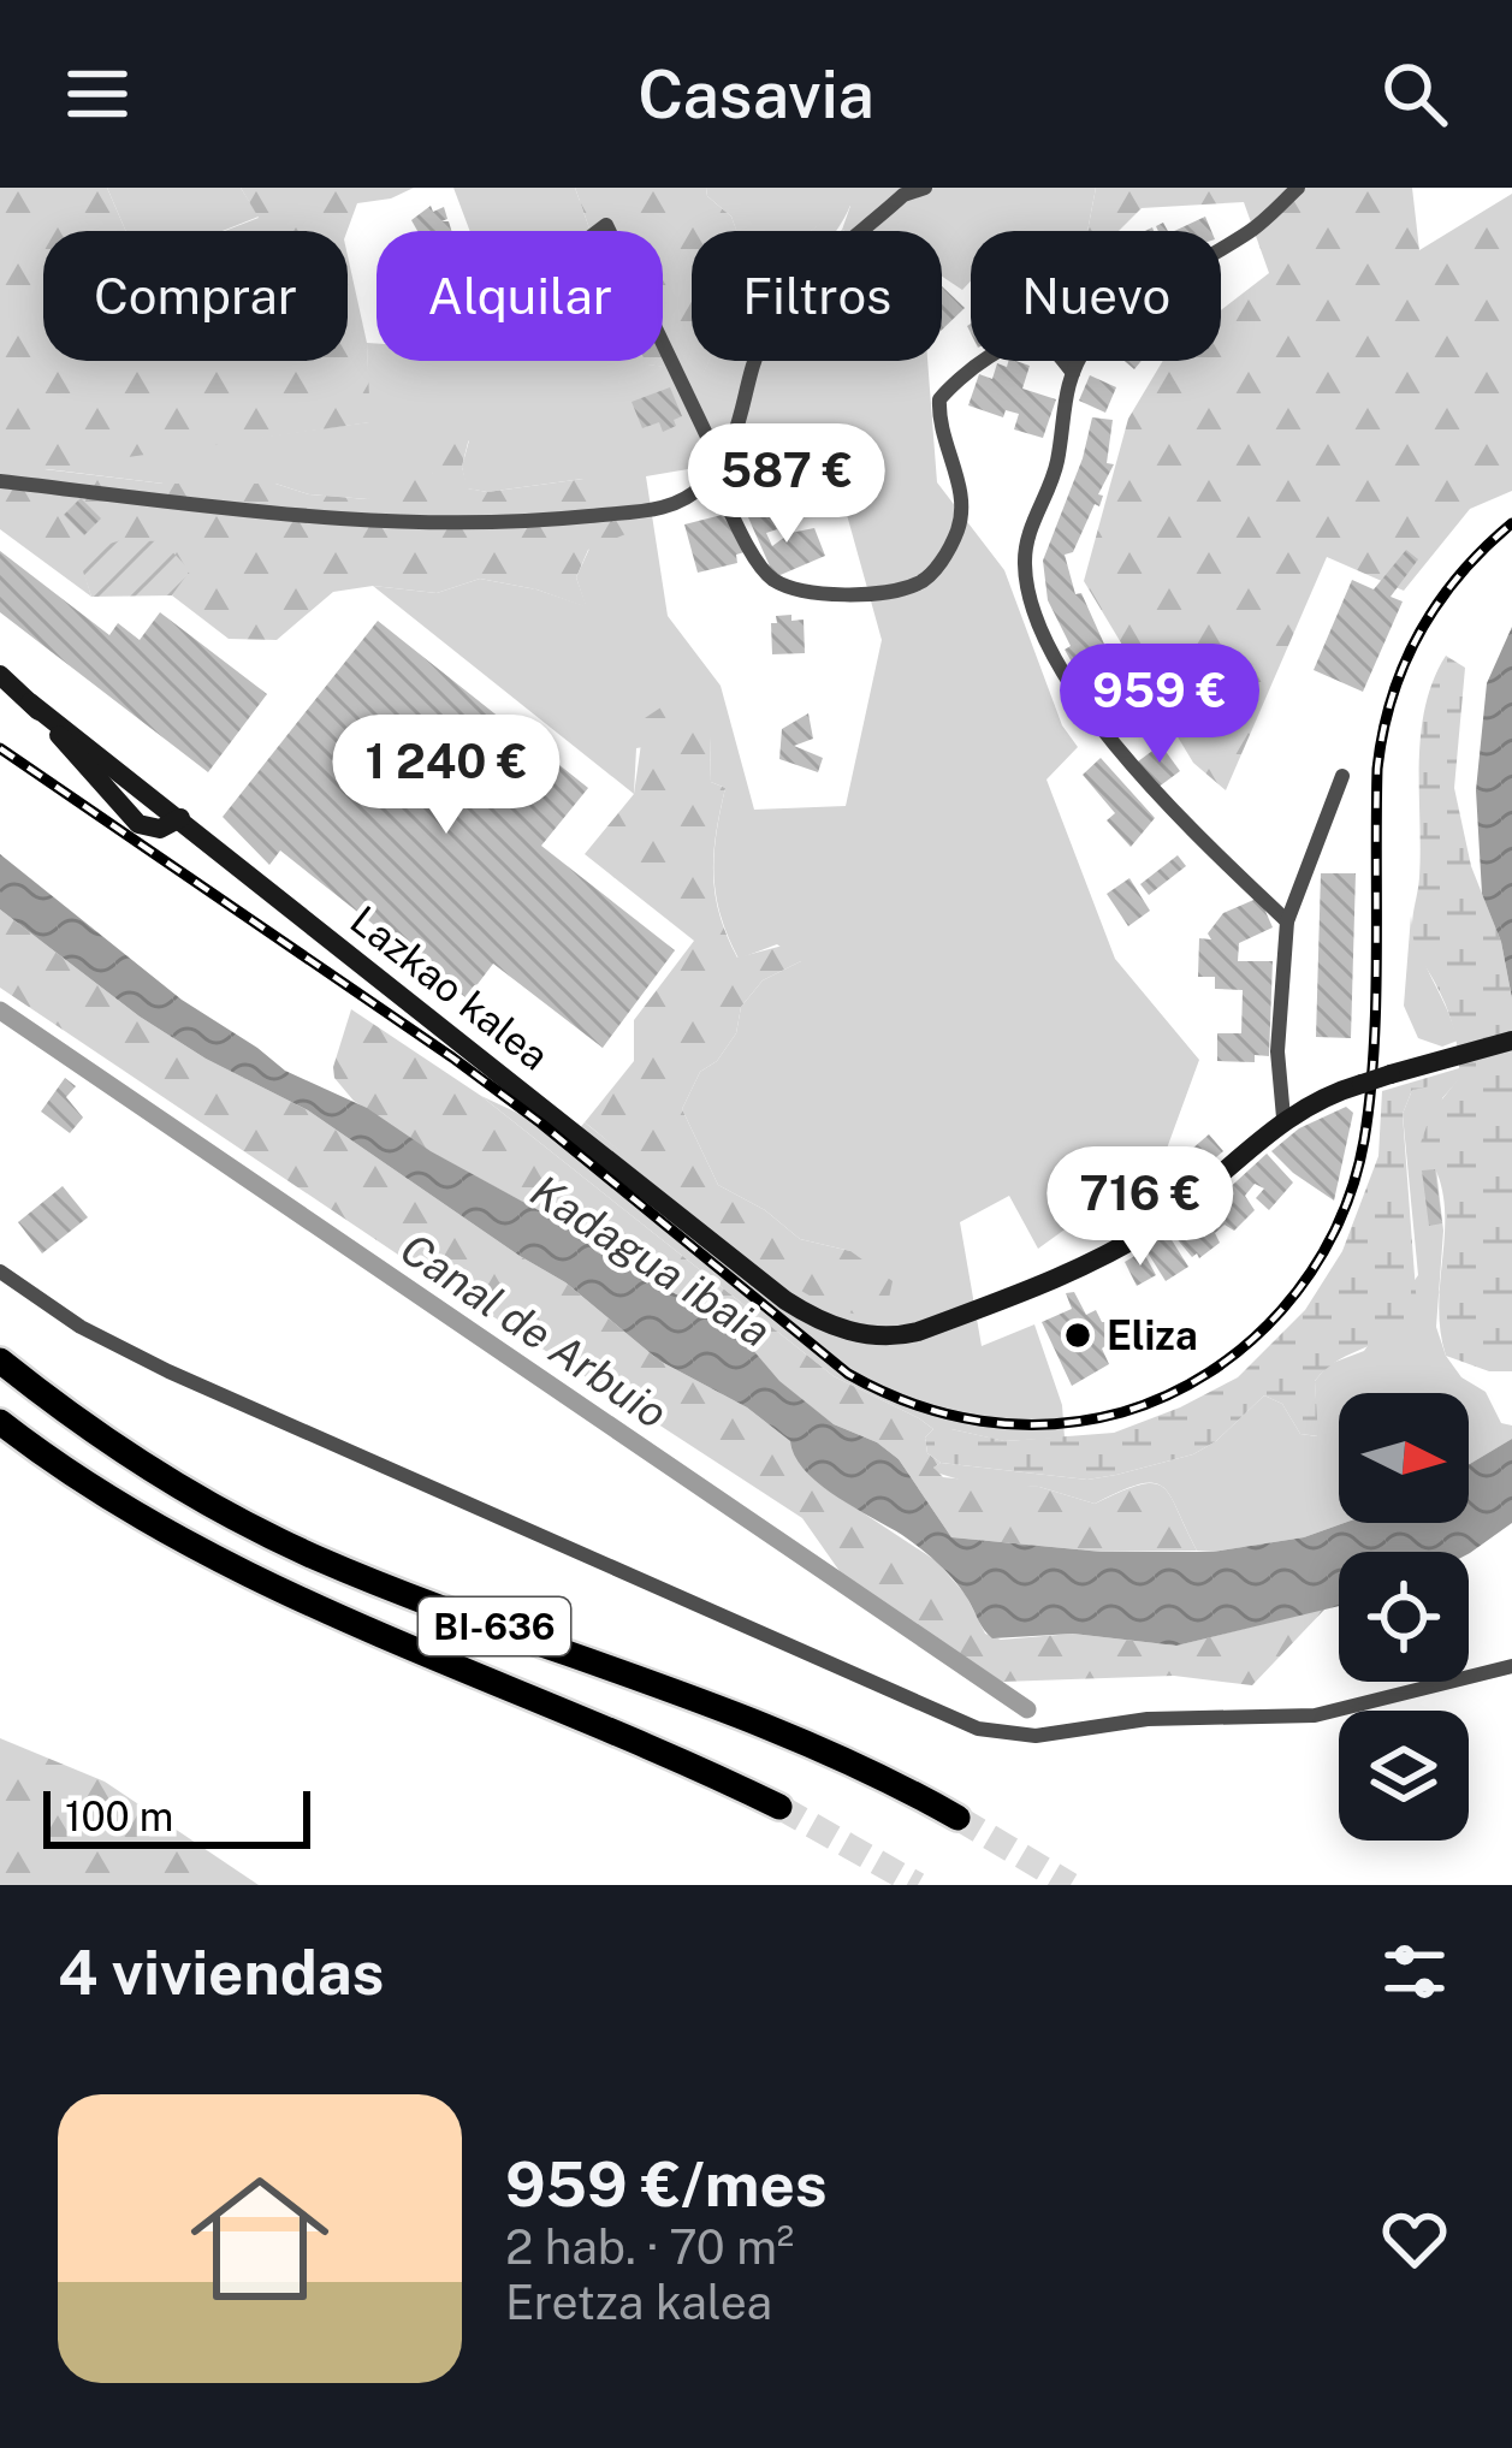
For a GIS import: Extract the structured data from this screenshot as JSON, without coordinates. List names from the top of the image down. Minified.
{"streets":{"highway":["BI-636"],"street":["Lazkao kalea"]},"water":["Kadagua ibaia","Canal de Arbuio"],"places":["Eliza"],"scale_bar":"100 m","north":"right","page":{"header":"Casavia","chip":["Comprar","Alquilar","Filtros","Nuevo"],"price":["587 €","959 €","1 240 €","716 €"],"scale":"100 m","heading":"4 viviendas","list":[{"name":"959 €/mes","note":"2 hab. · 70 m² · Eretza kalea"}]}}
